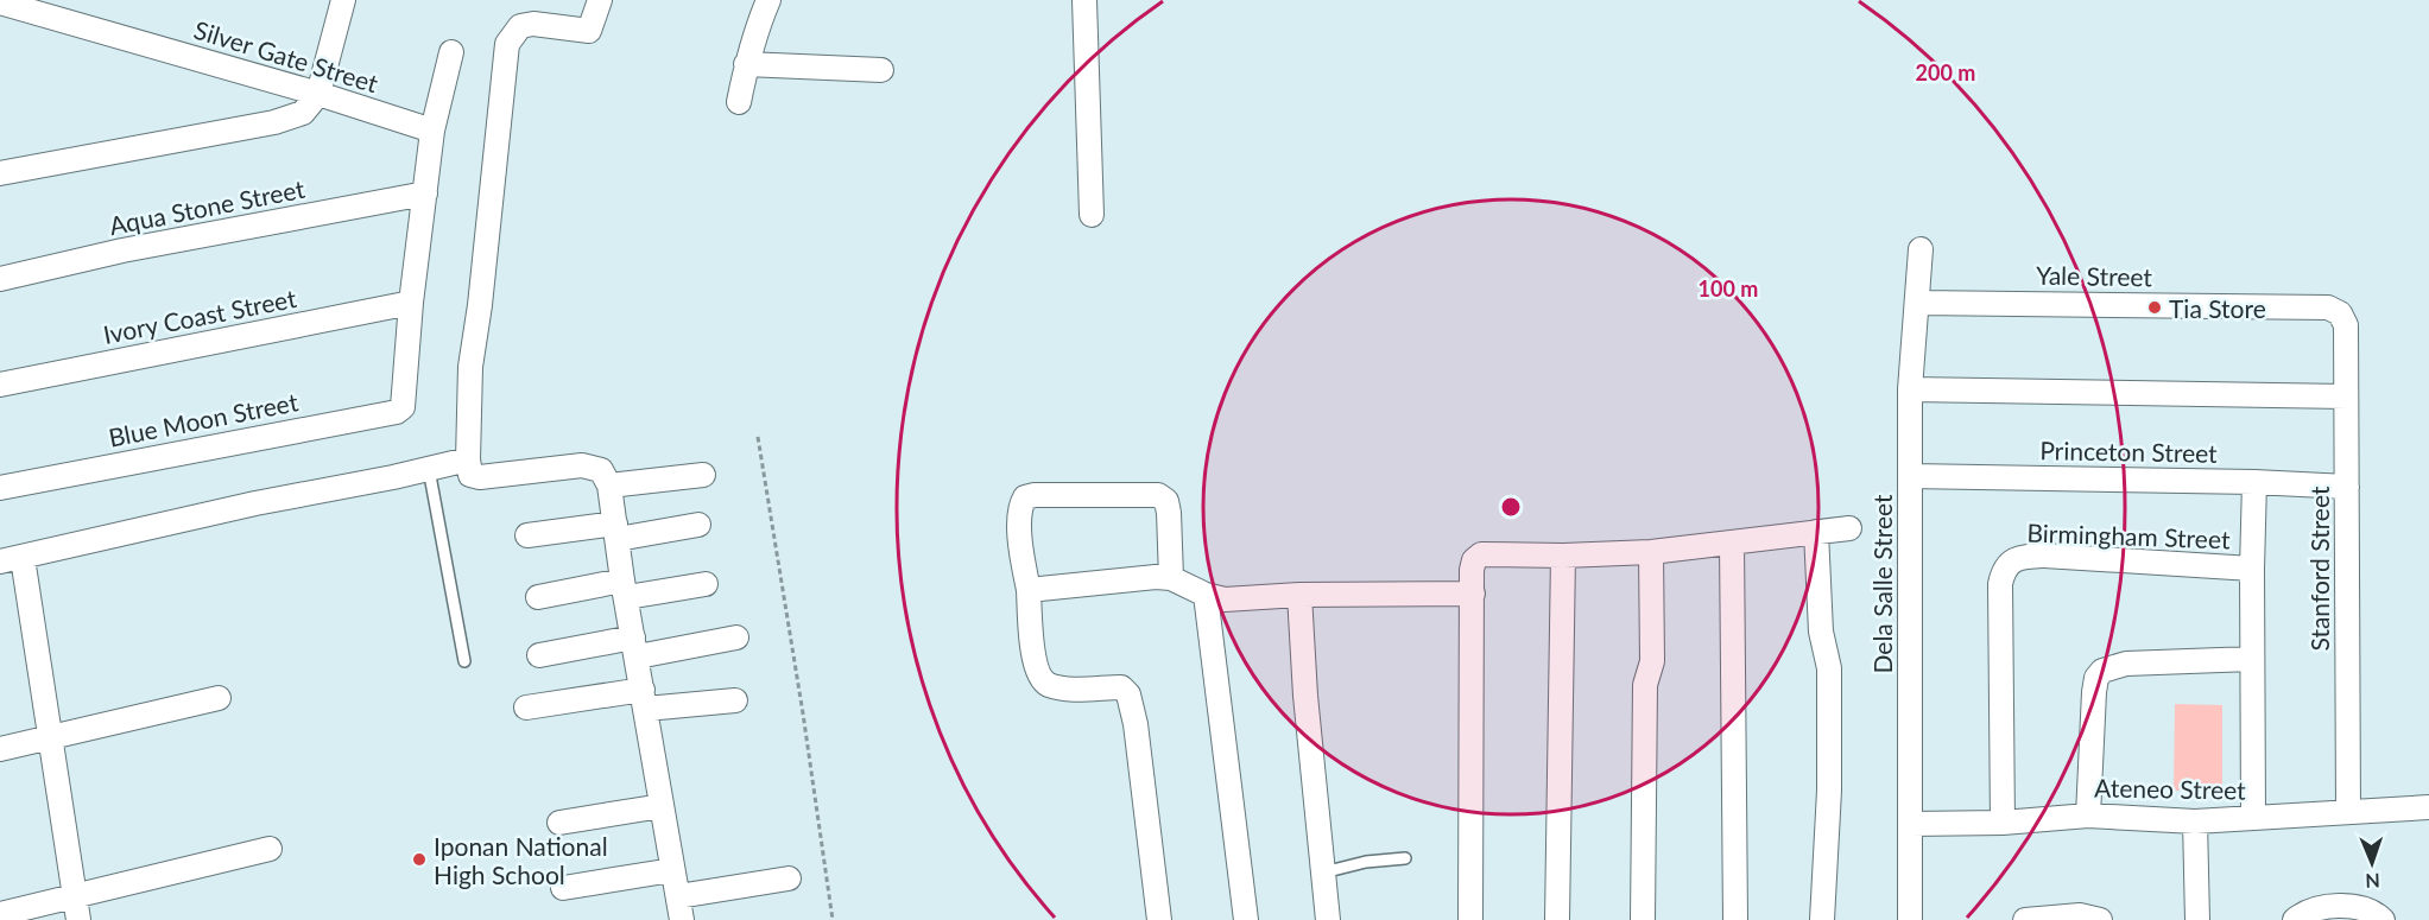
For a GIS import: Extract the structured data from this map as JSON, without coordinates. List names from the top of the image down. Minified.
{"streets":{"street":["Silver Gate Street","Aqua Stone Street","Yale Street","Ivory Coast Street","Blue Moon Street","Princeton Street","Birmingham Street","Stanford Street","Dela Salle Street","Ateneo Street"]},"crossings":[["Yale Street","Stanford Street"],["Yale Street","Dela Salle Street"],["Ivory Coast Street","Blue Moon Street"],["Princeton Street","Stanford Street"],["Princeton Street","Dela Salle Street"],["Birmingham Street","Ateneo Street"],["Stanford Street","Ateneo Street"],["Dela Salle Street","Ateneo Street"]],"places":["Tia Store","Iponan National High School"],"north":"bottom","rings":["200 m","100 m"]}
